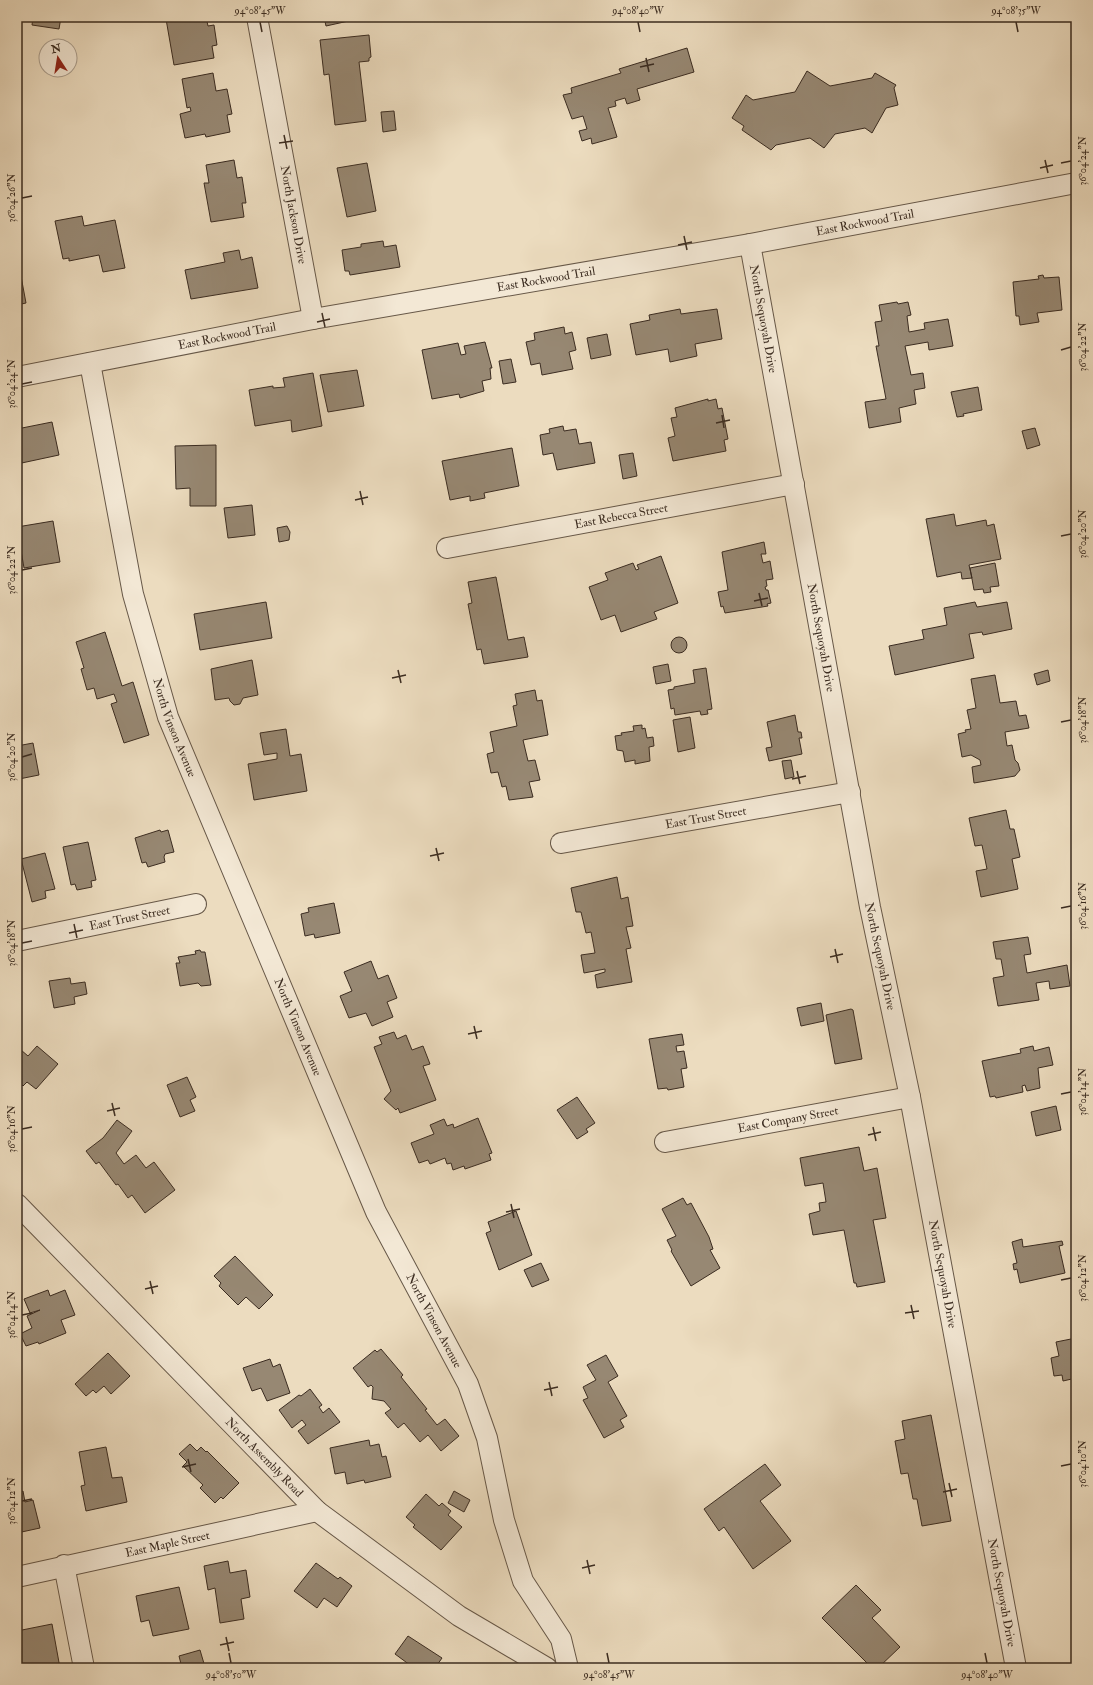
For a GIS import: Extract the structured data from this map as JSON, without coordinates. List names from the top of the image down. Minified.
{"streets":{"street":["North Jackson Drive","East Rockwood Trail","North Sequoyah Drive","East Rebecca Street","North Vinson Avenue","East Trust Street","East Company Street","North Assembly Road","East Maple Street"]},"crossings":[["North Jackson Drive","East Rockwood Trail"],["East Rockwood Trail","North Sequoyah Drive"],["East Rockwood Trail","North Vinson Avenue"],["North Sequoyah Drive","East Rebecca Street"],["North Sequoyah Drive","East Trust Street"],["North Sequoyah Drive","East Company Street"],["North Assembly Road","East Maple Street"]],"north":"top","coordinates":["94°08'45\"W","94°08'40\"W","94°08'35\"W","36°04'24\"N","36°04'26\"N","36°04'22\"N","36°04'20\"N","36°04'18\"N","36°04'16\"N","36°04'14\"N","36°04'12\"N","36°04'10\"N","94°08'50\"W"]}
